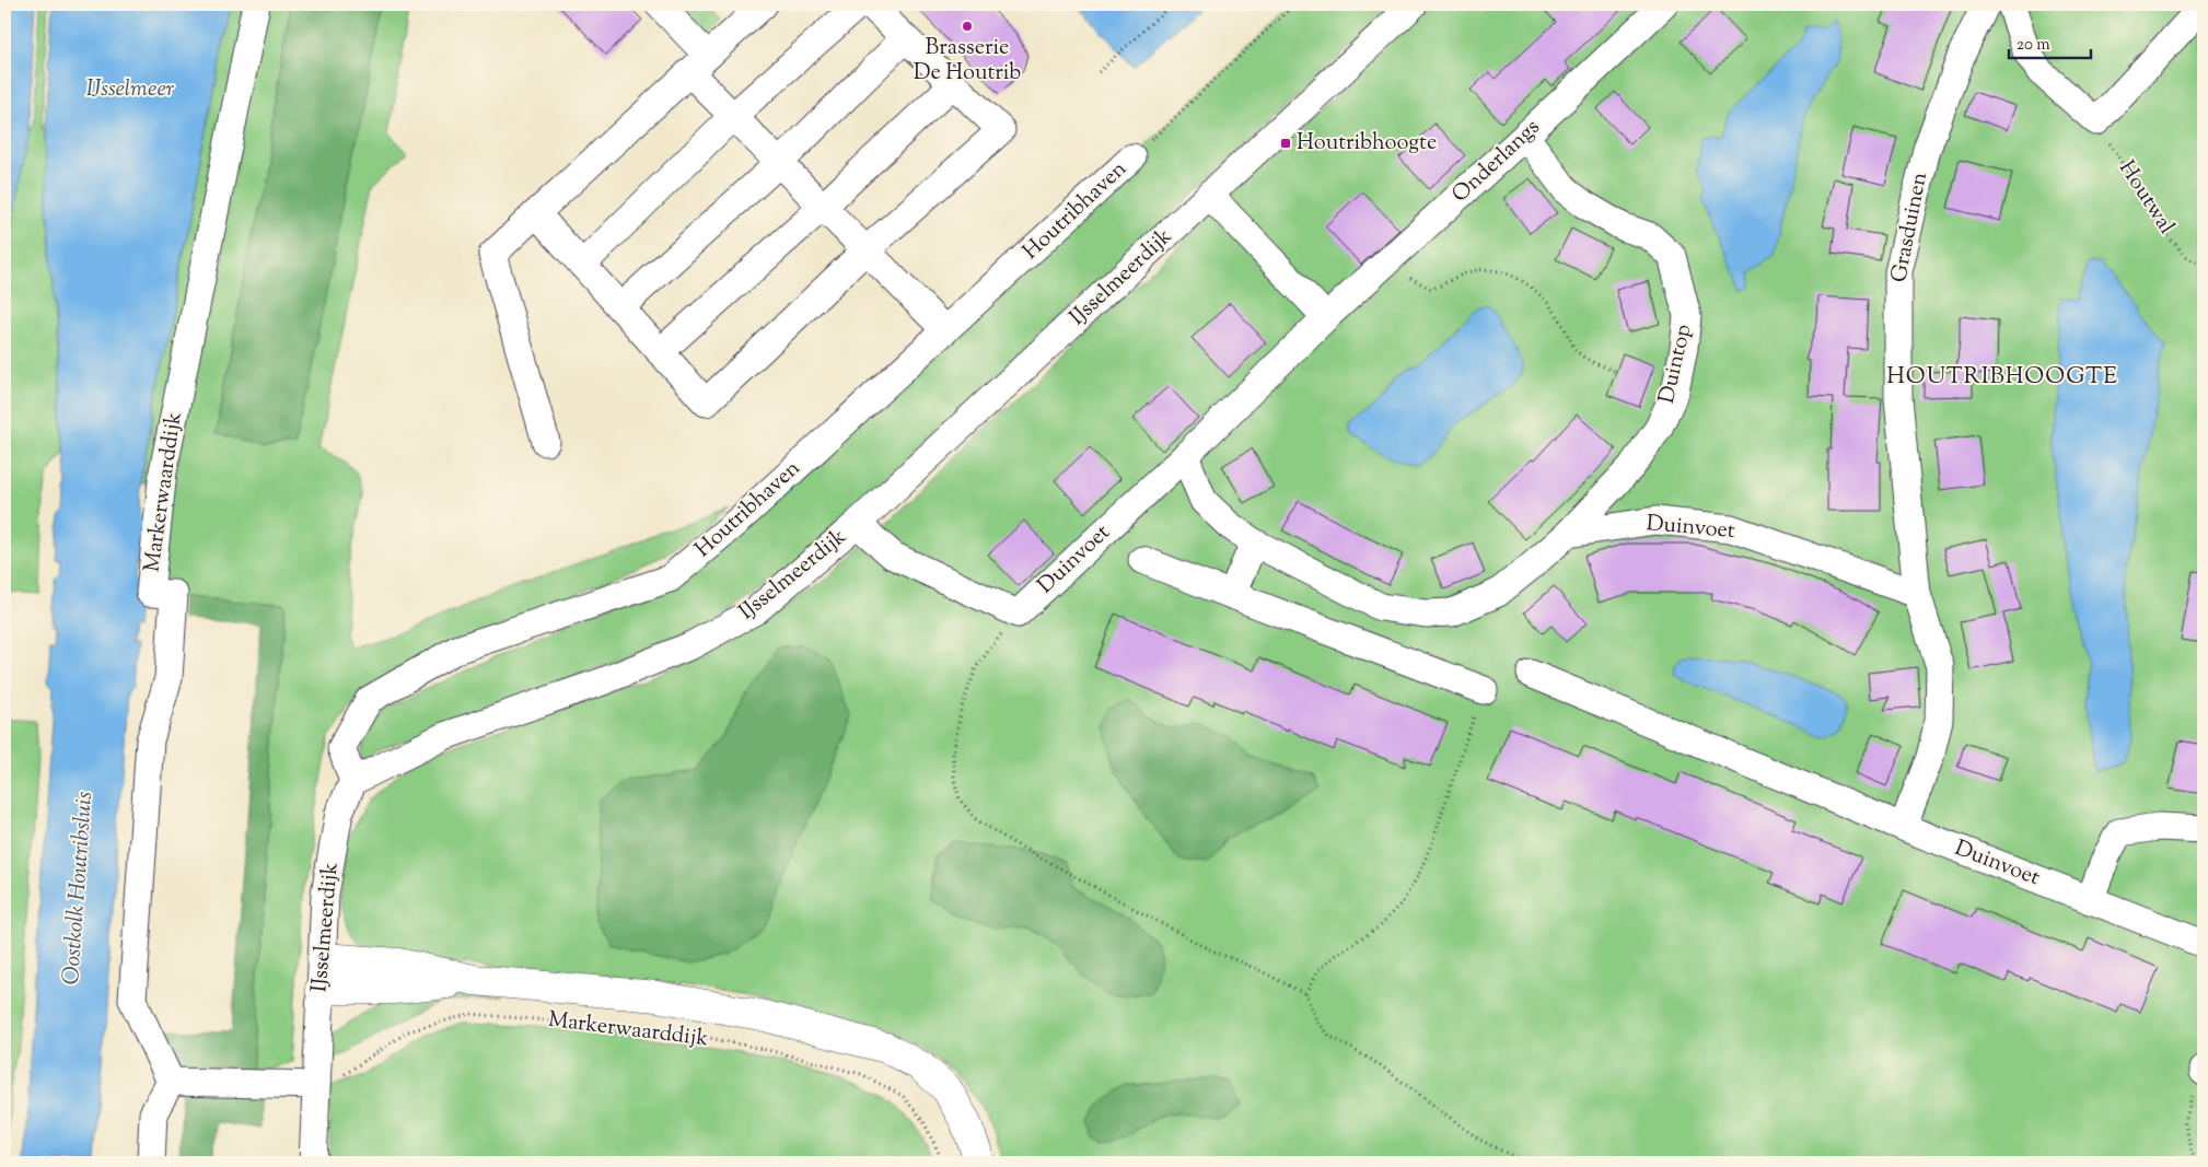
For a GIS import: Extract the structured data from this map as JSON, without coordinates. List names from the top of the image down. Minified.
{"streets":{"street":["Onderlangs","Houtribhaven","Grasduinen","IJsselmeerdijk","Duintop","Markerwaarddijk","Duinvoet"],"path":["Houtwal"]},"crossings":[["Onderlangs","Duintop"],["Onderlangs","Duinvoet"],["Houtribhaven","IJsselmeerdijk"],["Grasduinen","Duinvoet"],["IJsselmeerdijk","Markerwaarddijk"],["Duintop","Duinvoet"]],"districts":["HOUTRIBHOOGTE"],"water":["IJsselmeer","Oostkolk Houtribsluis"],"places":{"other":["Brasserie De Houtrib"],"transit":["Houtribhoogte"]},"scale_bar":"20 m"}
